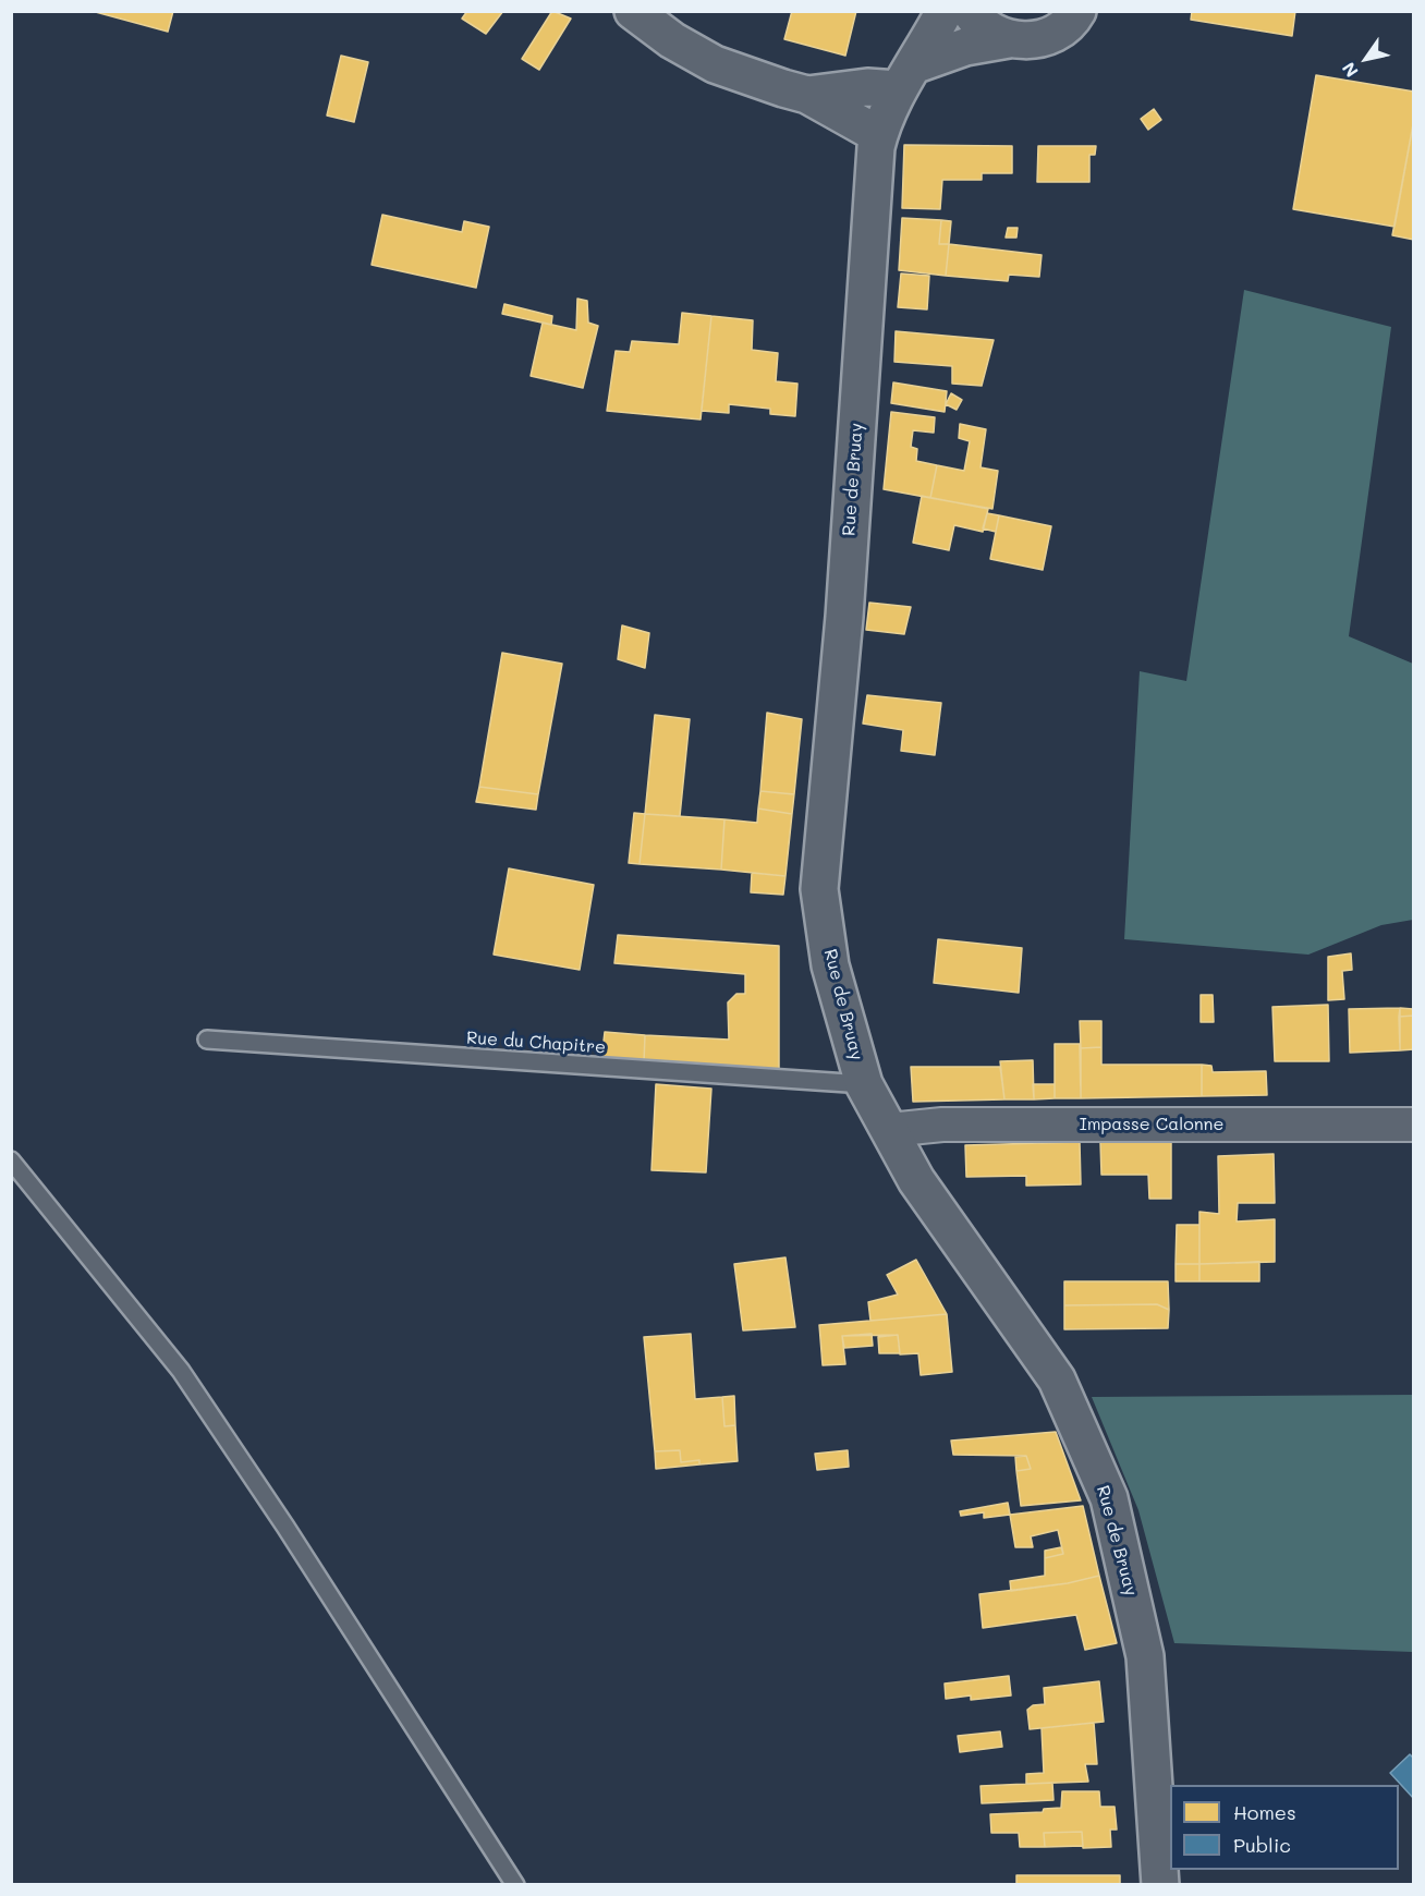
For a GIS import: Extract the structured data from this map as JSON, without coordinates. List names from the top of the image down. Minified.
{"streets":{"street":["Rue de Bruay","Impasse Calonne"],"lane":["Rue du Chapitre"]},"crossings":[["Rue de Bruay","Rue du Chapitre"],["Rue de Bruay","Impasse Calonne"]],"legend":["Homes","Public"],"north":"bottom left"}
